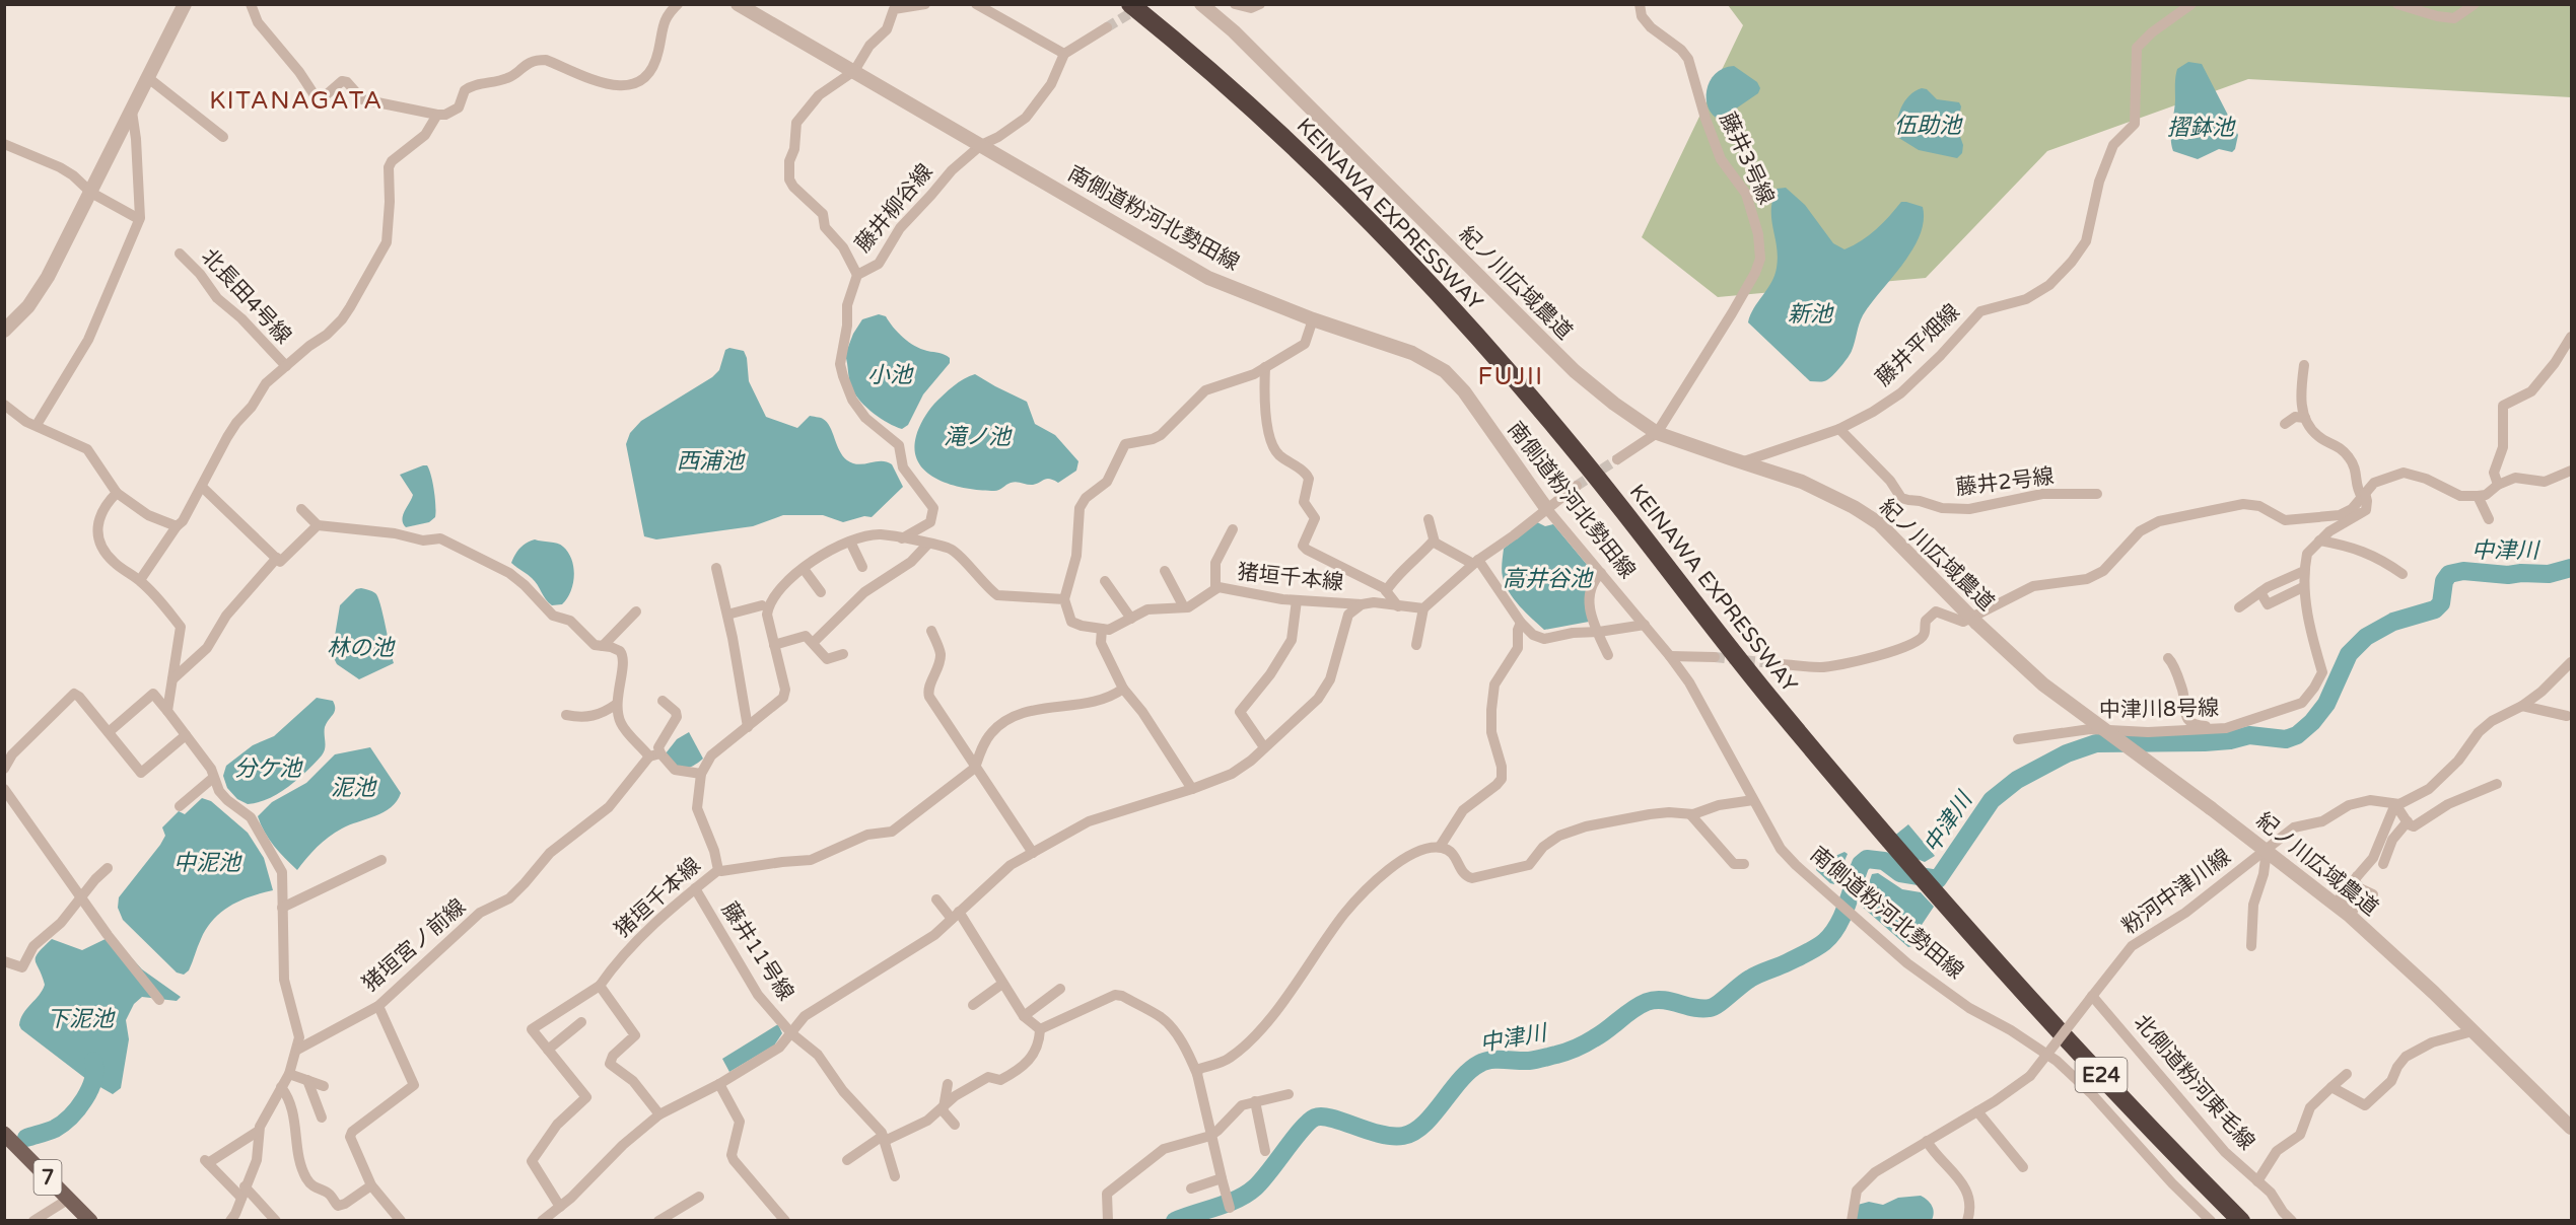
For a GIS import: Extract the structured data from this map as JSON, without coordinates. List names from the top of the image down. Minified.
{"streets":{"highway":["KEINAWA EXPRESSWAY","E24"],"main road":["7"],"street":["藤井3号線","藤井柳谷線","南側道粉河北勢田線","紀ノ川広域農道","北長田4号線","藤井平畑線","藤井2号線","猪垣千本線","中津川8号線","粉河中津川線","猪垣宮ノ前線","藤井11号線","北側道粉河東毛線"]},"crossings":[["藤井3号線","紀ノ川広域農道"],["藤井柳谷線","南側道粉河北勢田線"],["藤井柳谷線","猪垣千本線"],["紀ノ川広域農道","藤井平畑線"],["紀ノ川広域農道","粉河中津川線"],["藤井平畑線","藤井2号線"],["猪垣千本線","藤井11号線"],["粉河中津川線","北側道粉河東毛線"]],"districts":["KITANAGATA","FUJII"],"water":["伍助池","摺鉢池","新池","小池","滝ノ池","西浦池","中津川","高井谷池","林の池","分ケ池","泥池","中泥池","下泥池"]}
